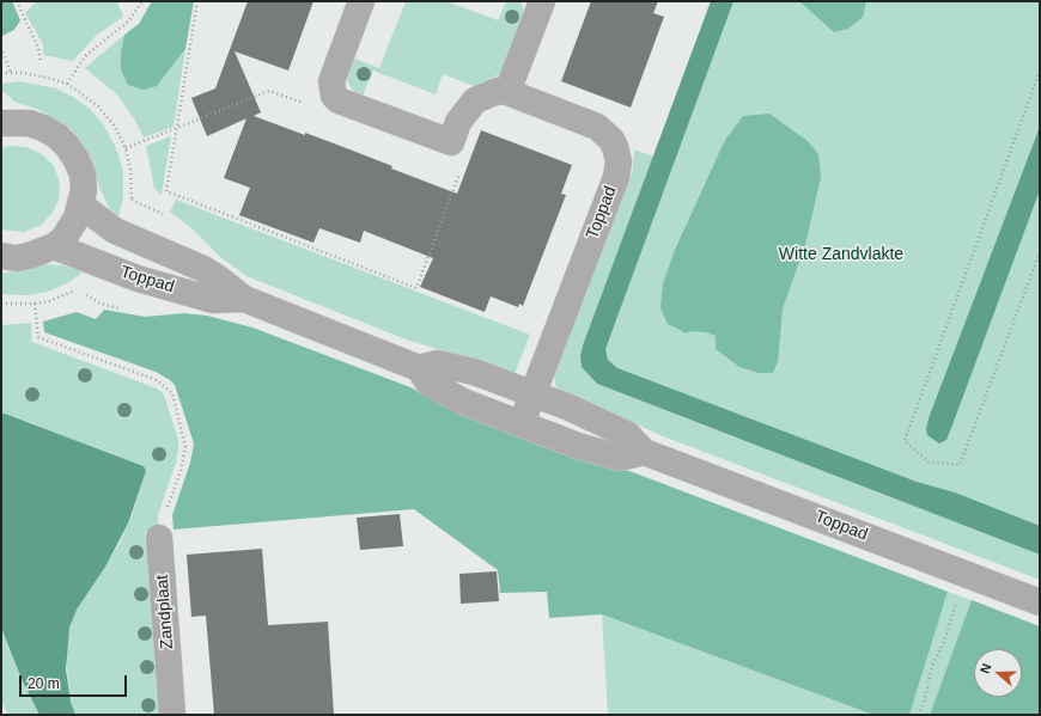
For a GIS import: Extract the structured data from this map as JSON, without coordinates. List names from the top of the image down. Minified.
{"streets":{"street":["Toppad","Zandplaat"]},"parks":["Witte Zandvlakte"],"scale_bar":"20 m","north":"left"}
